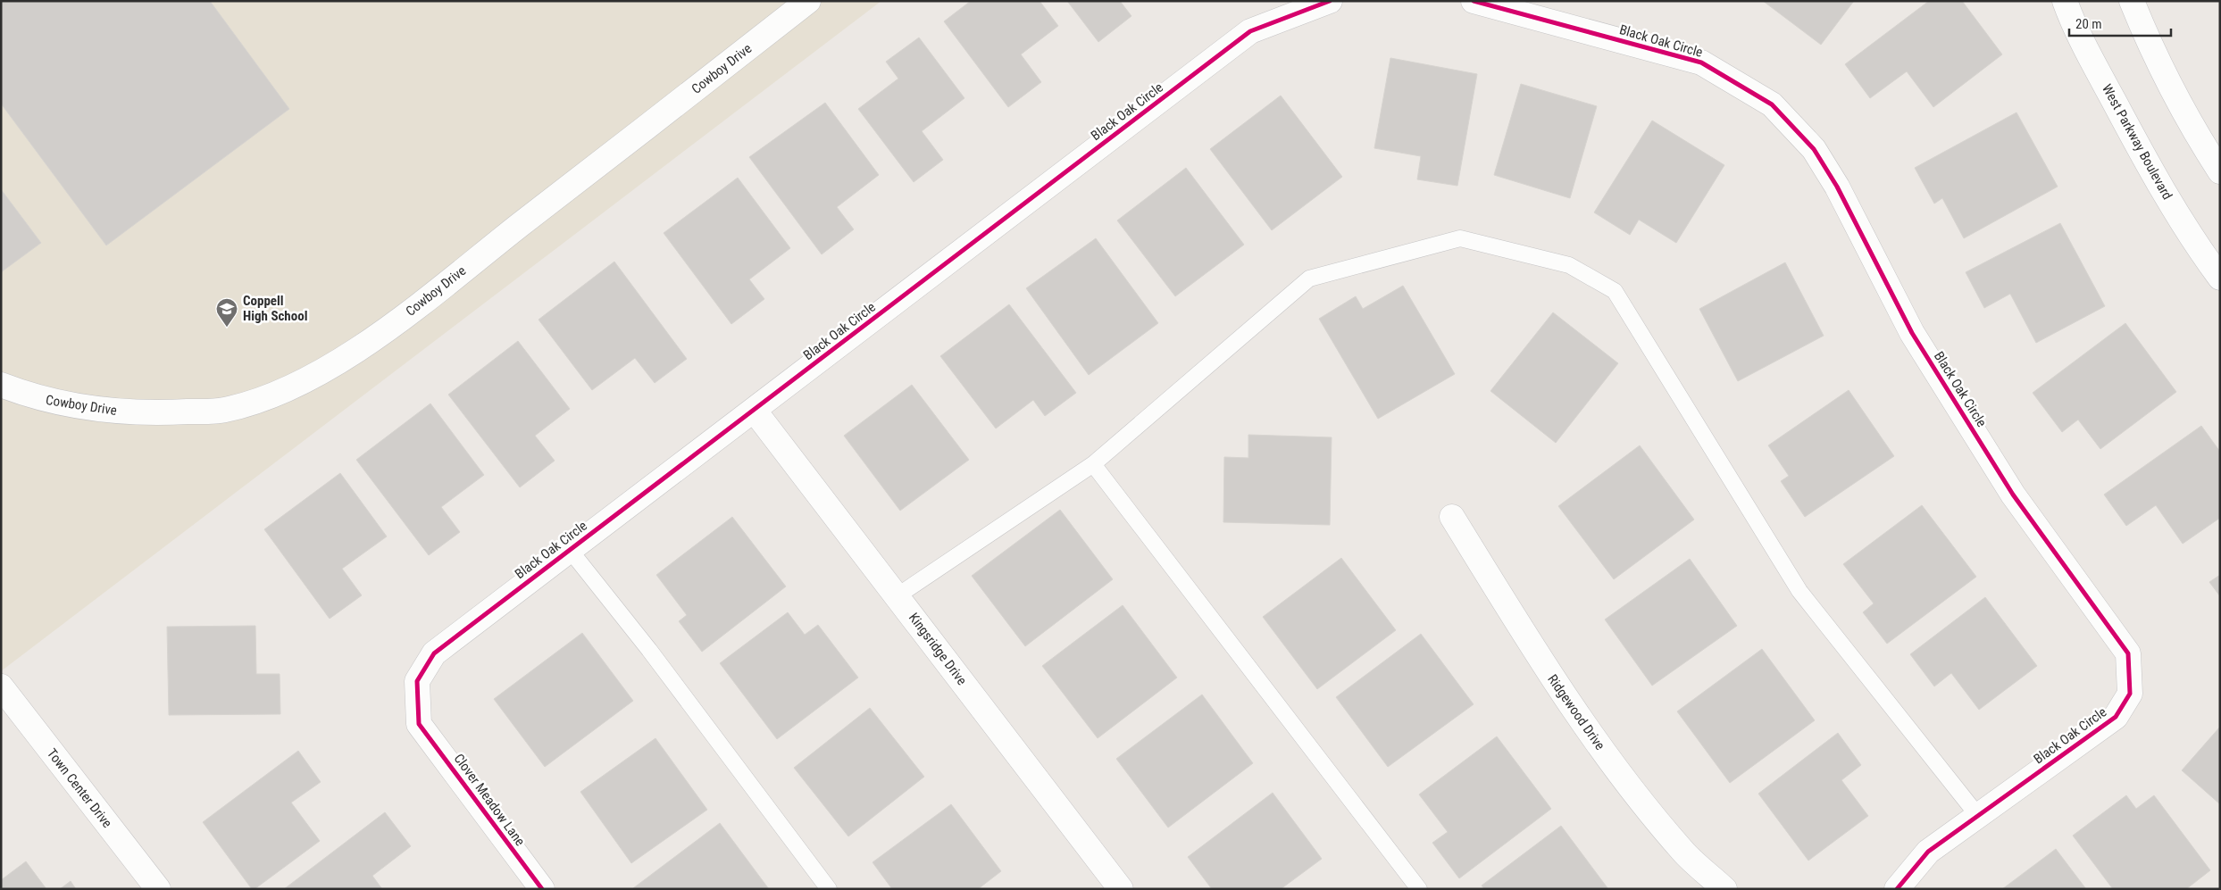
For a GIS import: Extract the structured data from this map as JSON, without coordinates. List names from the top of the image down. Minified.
{"streets":{"street":["Black Oak Circle","Cowboy Drive","West Parkway Boulevard","Kingsridge Drive","Ridgewood Drive","Town Center Drive","Clover Meadow Lane"]},"crossings":[["Black Oak Circle","Kingsridge Drive"],["Black Oak Circle","Clover Meadow Lane"]],"places":{"school or university":["Coppell High School"]},"scale_bar":"20 m"}
